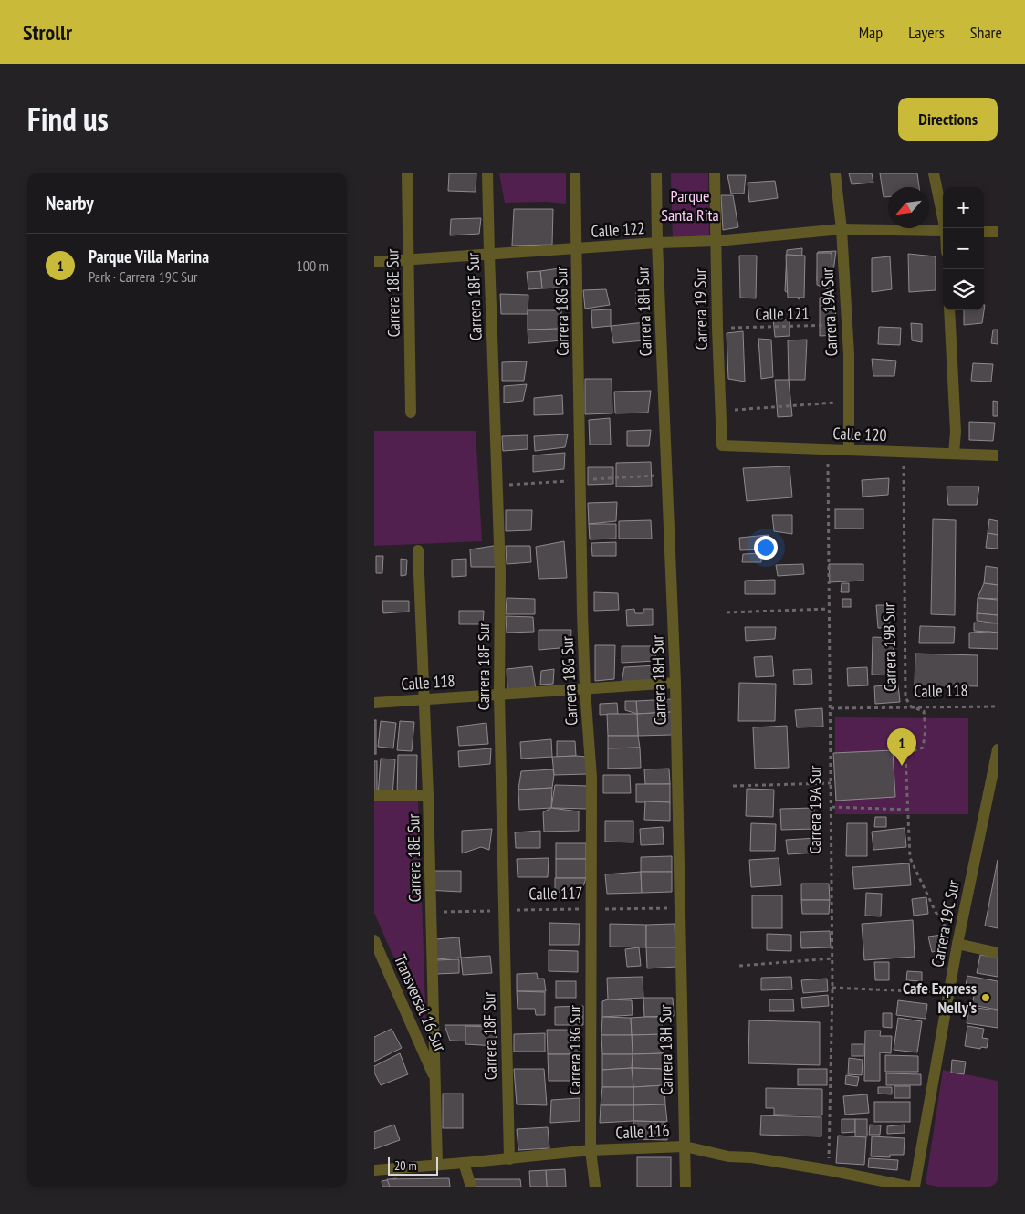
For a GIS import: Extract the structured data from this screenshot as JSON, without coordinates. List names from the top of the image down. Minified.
{"streets":{"street":["Calle 122","Carrera 18E Sur","Carrera 18F Sur","Carrera 19 Sur","Carrera 18G Sur","Carrera 18H Sur","Carrera 19A Sur","Calle 120","Calle 118","Carrera 19C Sur","Transversal 16 Sur","Calle 116"],"path":["Calle 121","Carrera 19B Sur","Calle 117"]},"crossings":[["Calle 122","Carrera 18E Sur"],["Calle 122","Carrera 18F Sur"],["Calle 122","Carrera 19 Sur"],["Calle 122","Carrera 18G Sur"],["Calle 122","Carrera 18H Sur"],["Calle 122","Carrera 19A Sur"],["Carrera 18E Sur","Calle 118"],["Carrera 18E Sur","Calle 117"],["Carrera 18E Sur","Transversal 16 Sur"],["Carrera 18E Sur","Calle 116"],["Carrera 18F Sur","Calle 118"],["Carrera 18F Sur","Calle 117"],["Carrera 18F Sur","Calle 116"],["Carrera 19 Sur","Calle 121"],["Carrera 19 Sur","Calle 120"],["Carrera 18G Sur","Calle 118"],["Carrera 18G Sur","Calle 117"],["Carrera 18G Sur","Calle 116"],["Carrera 18H Sur","Calle 118"],["Carrera 18H Sur","Calle 117"],["Carrera 18H Sur","Calle 116"],["Carrera 19A Sur","Calle 121"],["Carrera 19A Sur","Calle 120"],["Carrera 19A Sur","Calle 118"],["Carrera 19A Sur","Calle 116"],["Calle 120","Carrera 19B Sur"],["Carrera 19B Sur","Calle 118"],["Carrera 19B Sur","Carrera 19C Sur"]],"parks":["Parque Santa Rita"],"places":["Cafe Express Nelly's"],"scale_bar":"20 m","north":"bottom left","page":{"header":"Strollr","nav":["Map","Layers","Share"],"title":"Find us","buttons":"Directions","heading":"Nearby","map_buttons":["+","−"],"list":[{"mark":"1","name":"Parque Villa Marina","note":"Park · Carrera 19C Sur","value":"100 m"}],"pins":"1","scale":"20 m"}}
